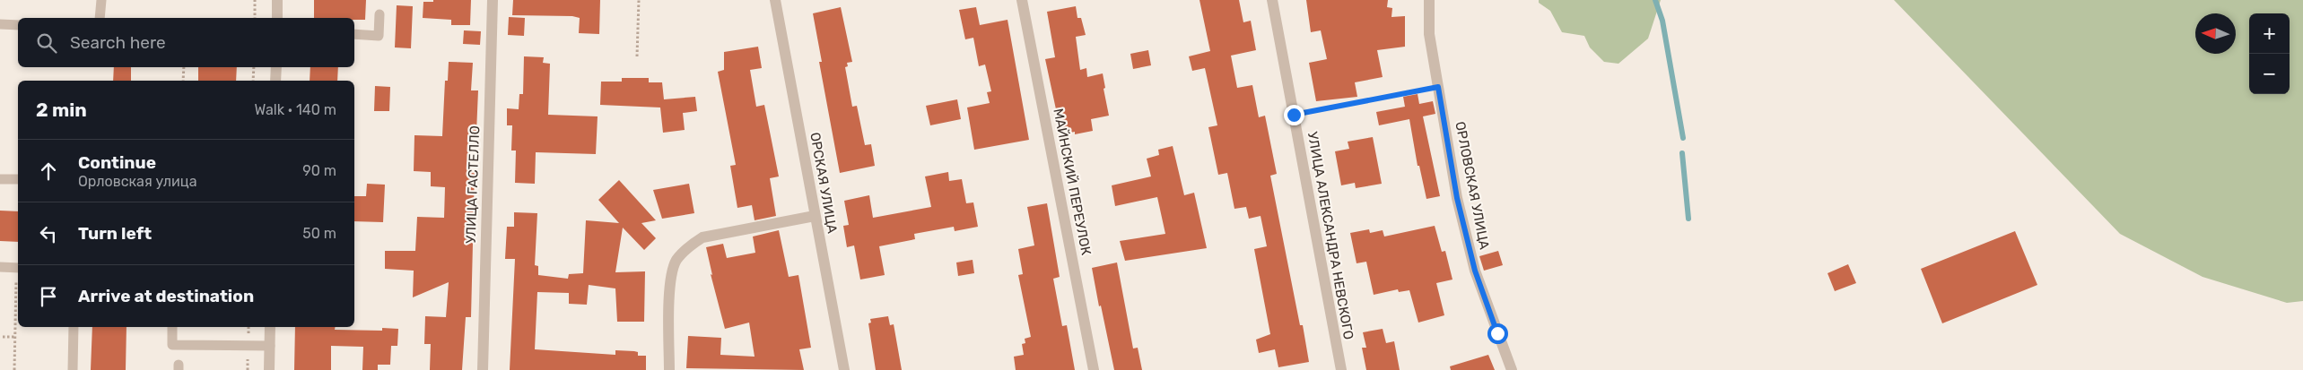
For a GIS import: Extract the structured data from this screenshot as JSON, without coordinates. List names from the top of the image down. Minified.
{"streets":{"street":["МАЙНСКИЙ ПЕРЕУЛОК","ОРСКАЯ УЛИЦА","УЛИЦА ГАСТЕЛЛО","ОРЛОВСКАЯ УЛИЦА","УЛИЦА АЛЕКСАНДРА НЕВСКОГО"]},"north":"left","page":{"map_buttons":["+","−"],"search":"Search here","heading":["2 min","Walk · 140 m"],"list":[["Continue","Орловская улица","90 m"],["Turn left","50 m"],"Arrive at destination"]}}
